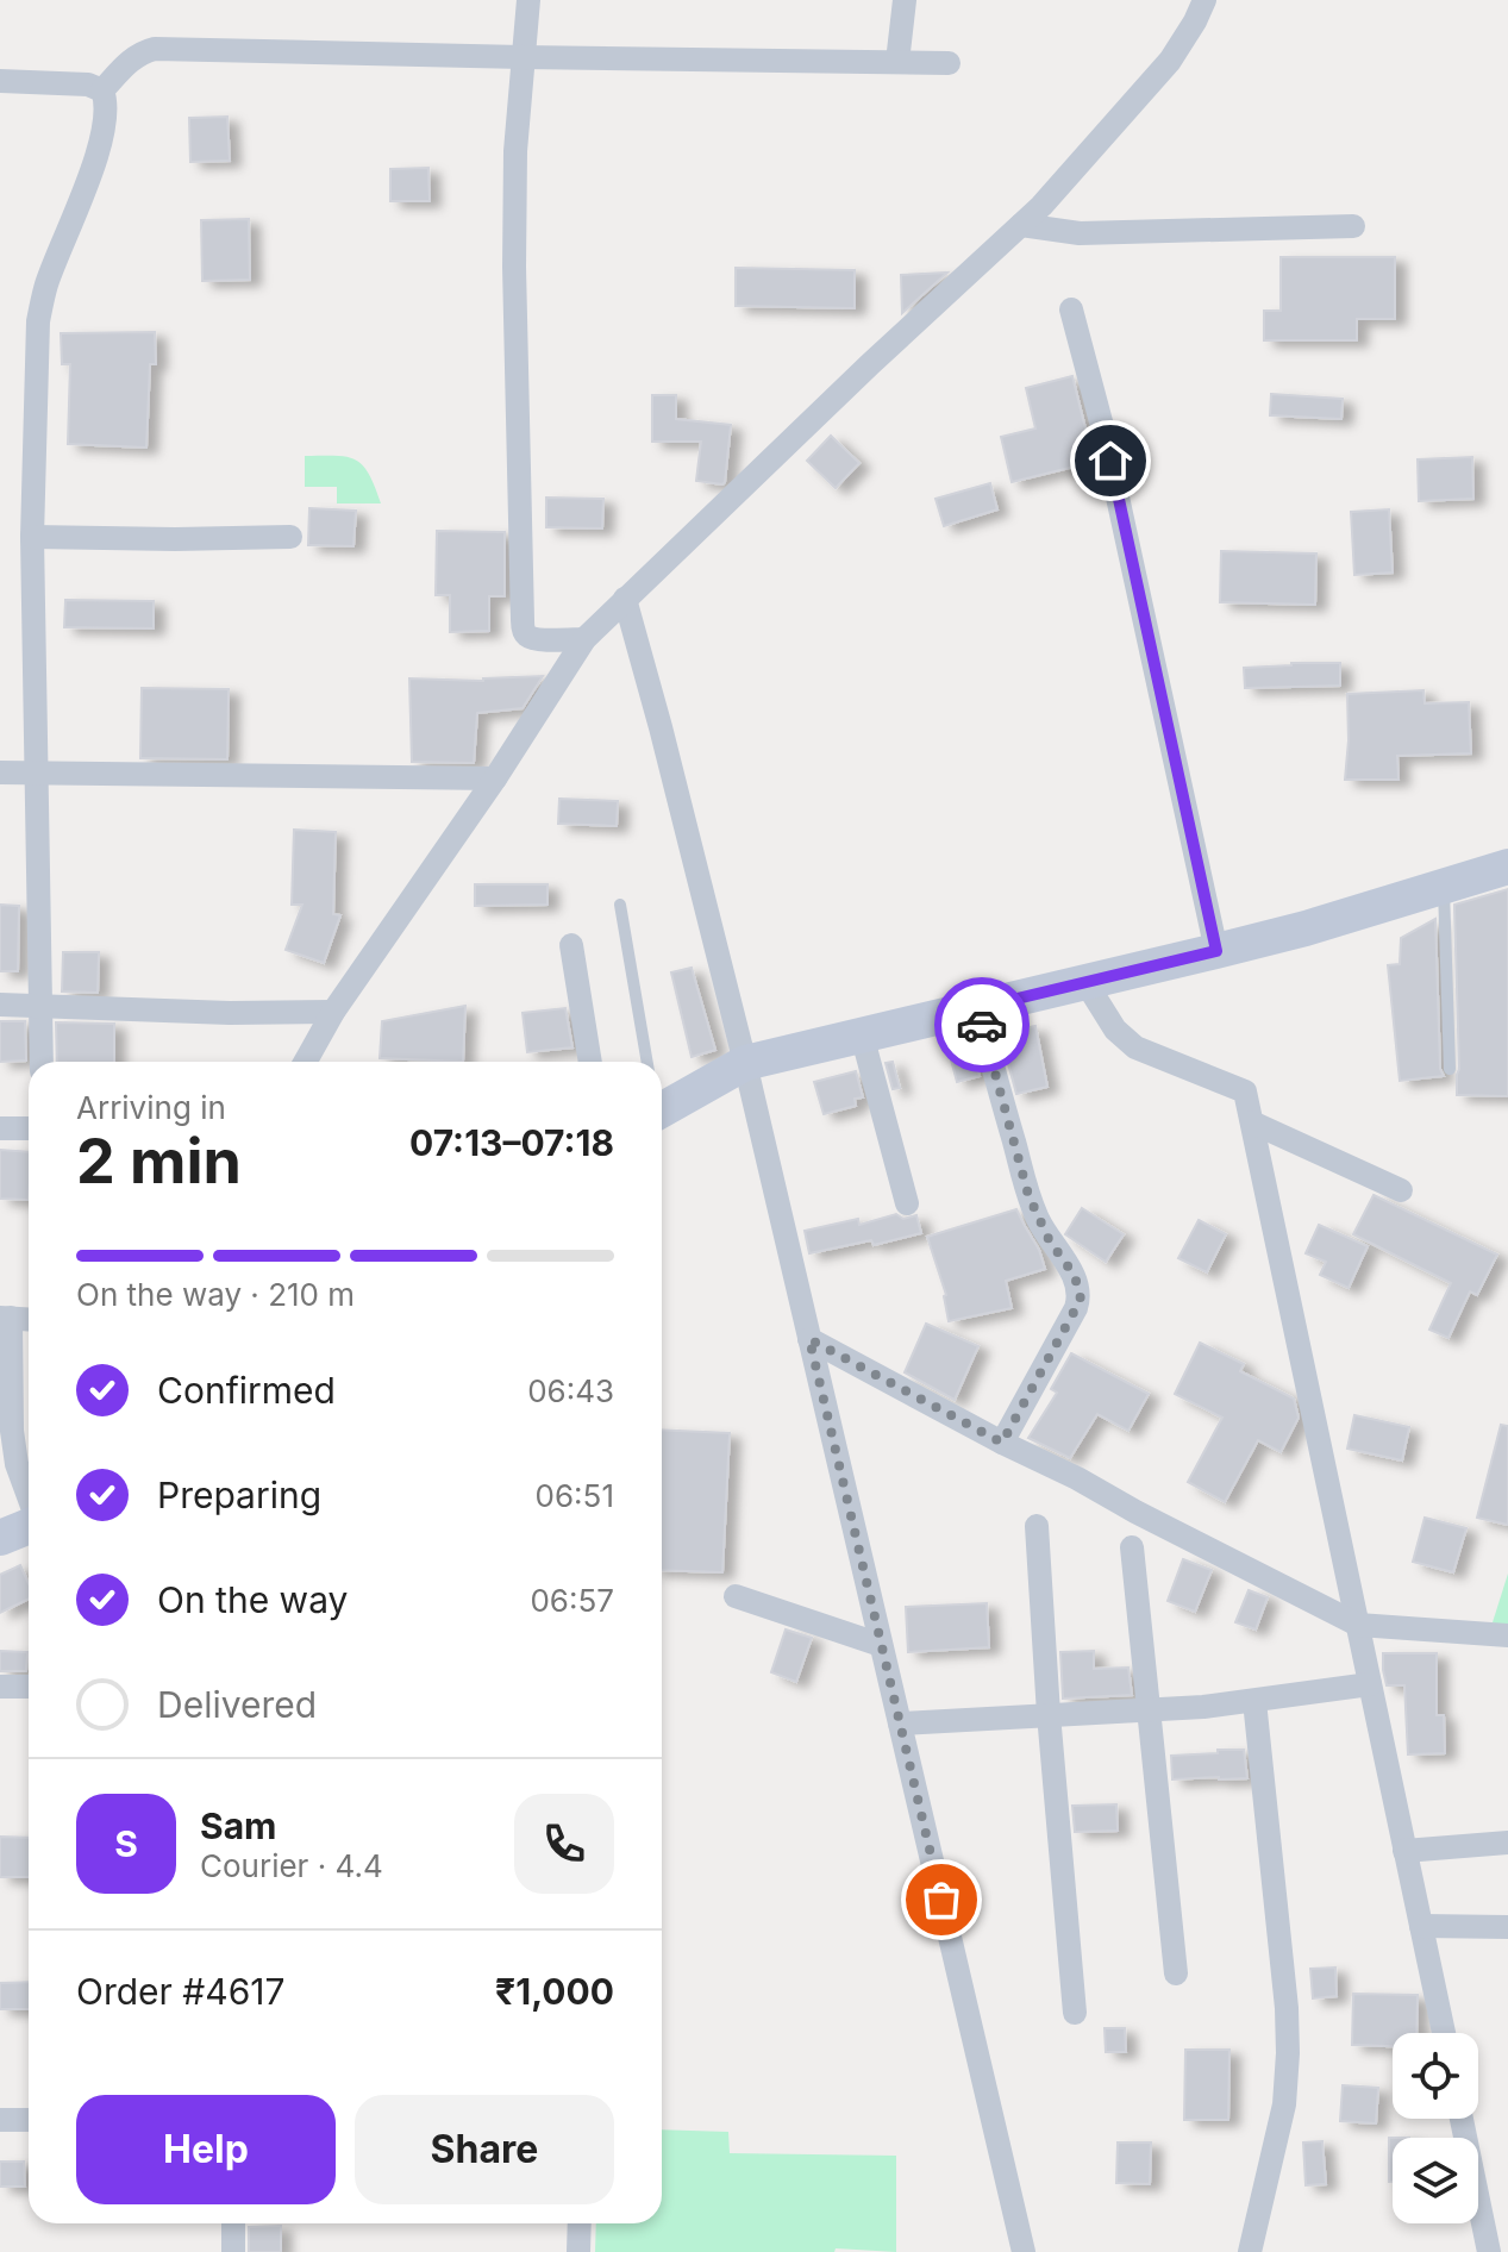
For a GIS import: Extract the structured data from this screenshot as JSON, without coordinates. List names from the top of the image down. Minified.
{"page":{"heading":["2 min","Arriving in","07:13–07:18"],"panel":["Sam","Courier · 4.4","Order #4617","₹1,000"],"bar":"On the way · 210 m","list":[["Confirmed","06:43"],["Preparing","06:51"],["On the way","06:57"],"Delivered"],"round":"S","buttons":["Help","Share"]}}
